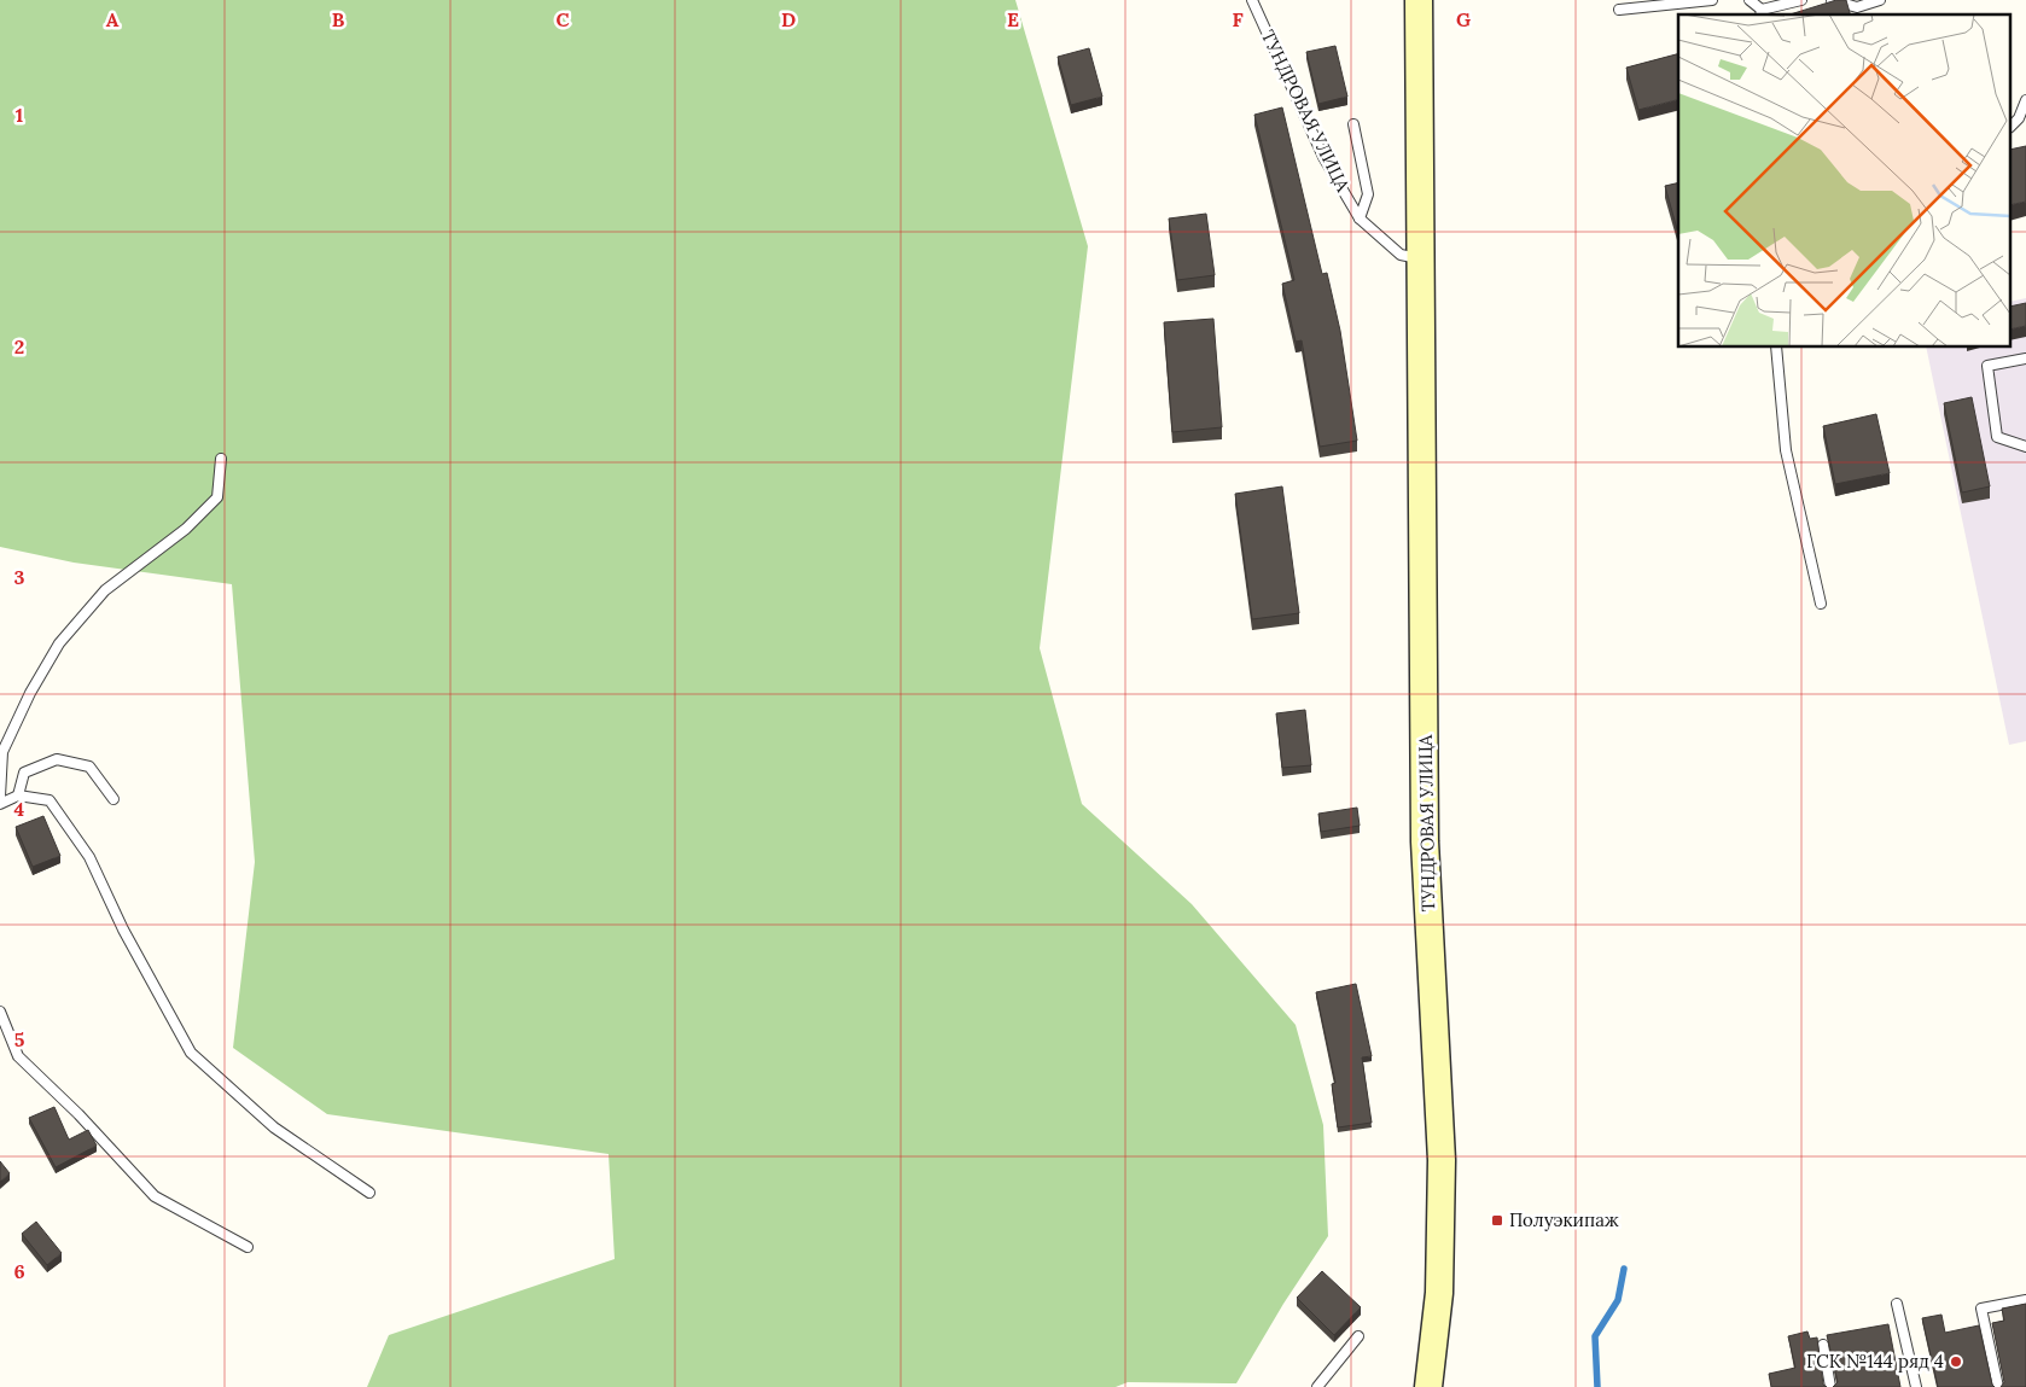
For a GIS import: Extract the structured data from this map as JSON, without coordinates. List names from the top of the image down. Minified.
{"streets":{"main road":["ТУНДРОВАЯ УЛИЦА"]},"places":{"transit":["Полуэкипаж"],"other":["ГСК №144 ряд 4"]},"grid":{"columns":["A","B","C","D","E","F","G"],"rows":["1","2","3","4","5","6"]}}
